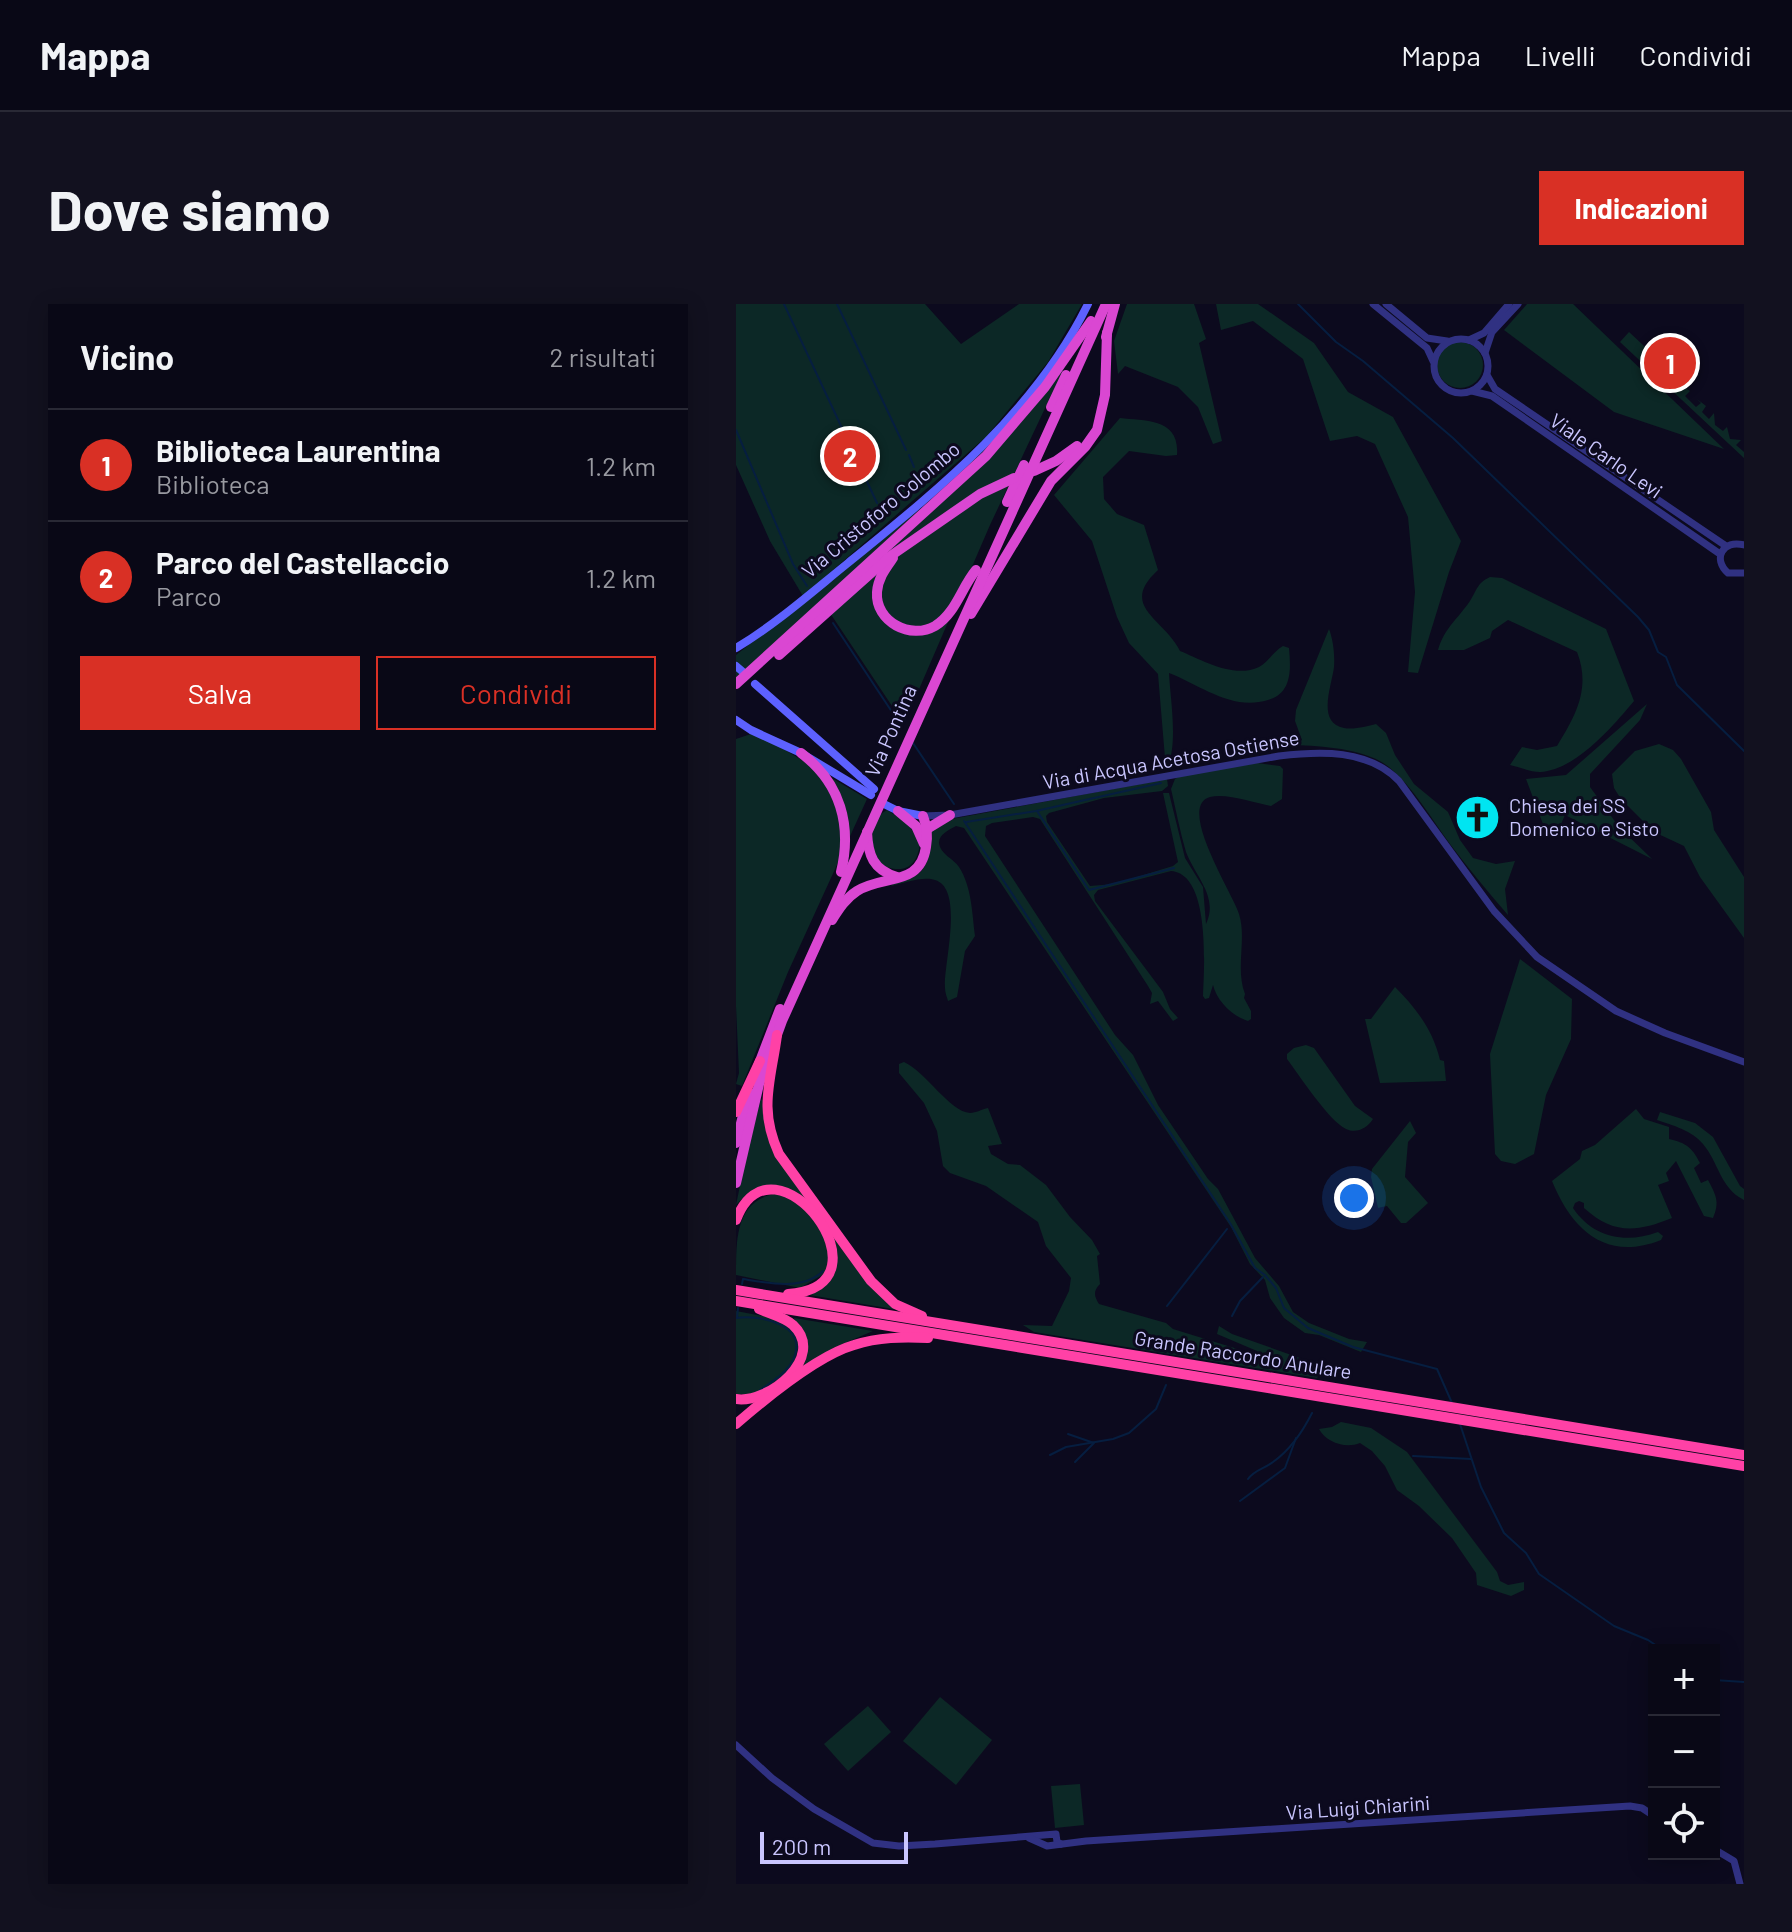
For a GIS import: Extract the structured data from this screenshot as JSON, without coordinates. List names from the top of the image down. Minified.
{"streets":{"highway":["Via Cristoforo Colombo","Via Pontina","Grande Raccordo Anulare"],"main road":["Via di Acqua Acetosa Ostiense"],"street":["Viale Carlo Levi","Via Luigi Chiarini"]},"crossings":[["Via Cristoforo Colombo","Via Pontina"]],"places":{"church":["Chiesa dei SS Domenico e Sisto"]},"scale_bar":"200 m","page":{"header":"Mappa","nav":["Mappa","Livelli","Condividi"],"buttons":["Indicazioni",["Salva","Condividi"]],"title":"Dove siamo","heading":["Vicino","2 risultati"],"pins":["1","2"],"list":[{"mark":"1","name":"Biblioteca Laurentina","note":"Biblioteca","value":"1.2 km"},{"mark":"2","name":"Parco del Castellaccio","note":"Parco","value":"1.2 km"}],"map_buttons":["+","−"],"scale":"200 m"}}
